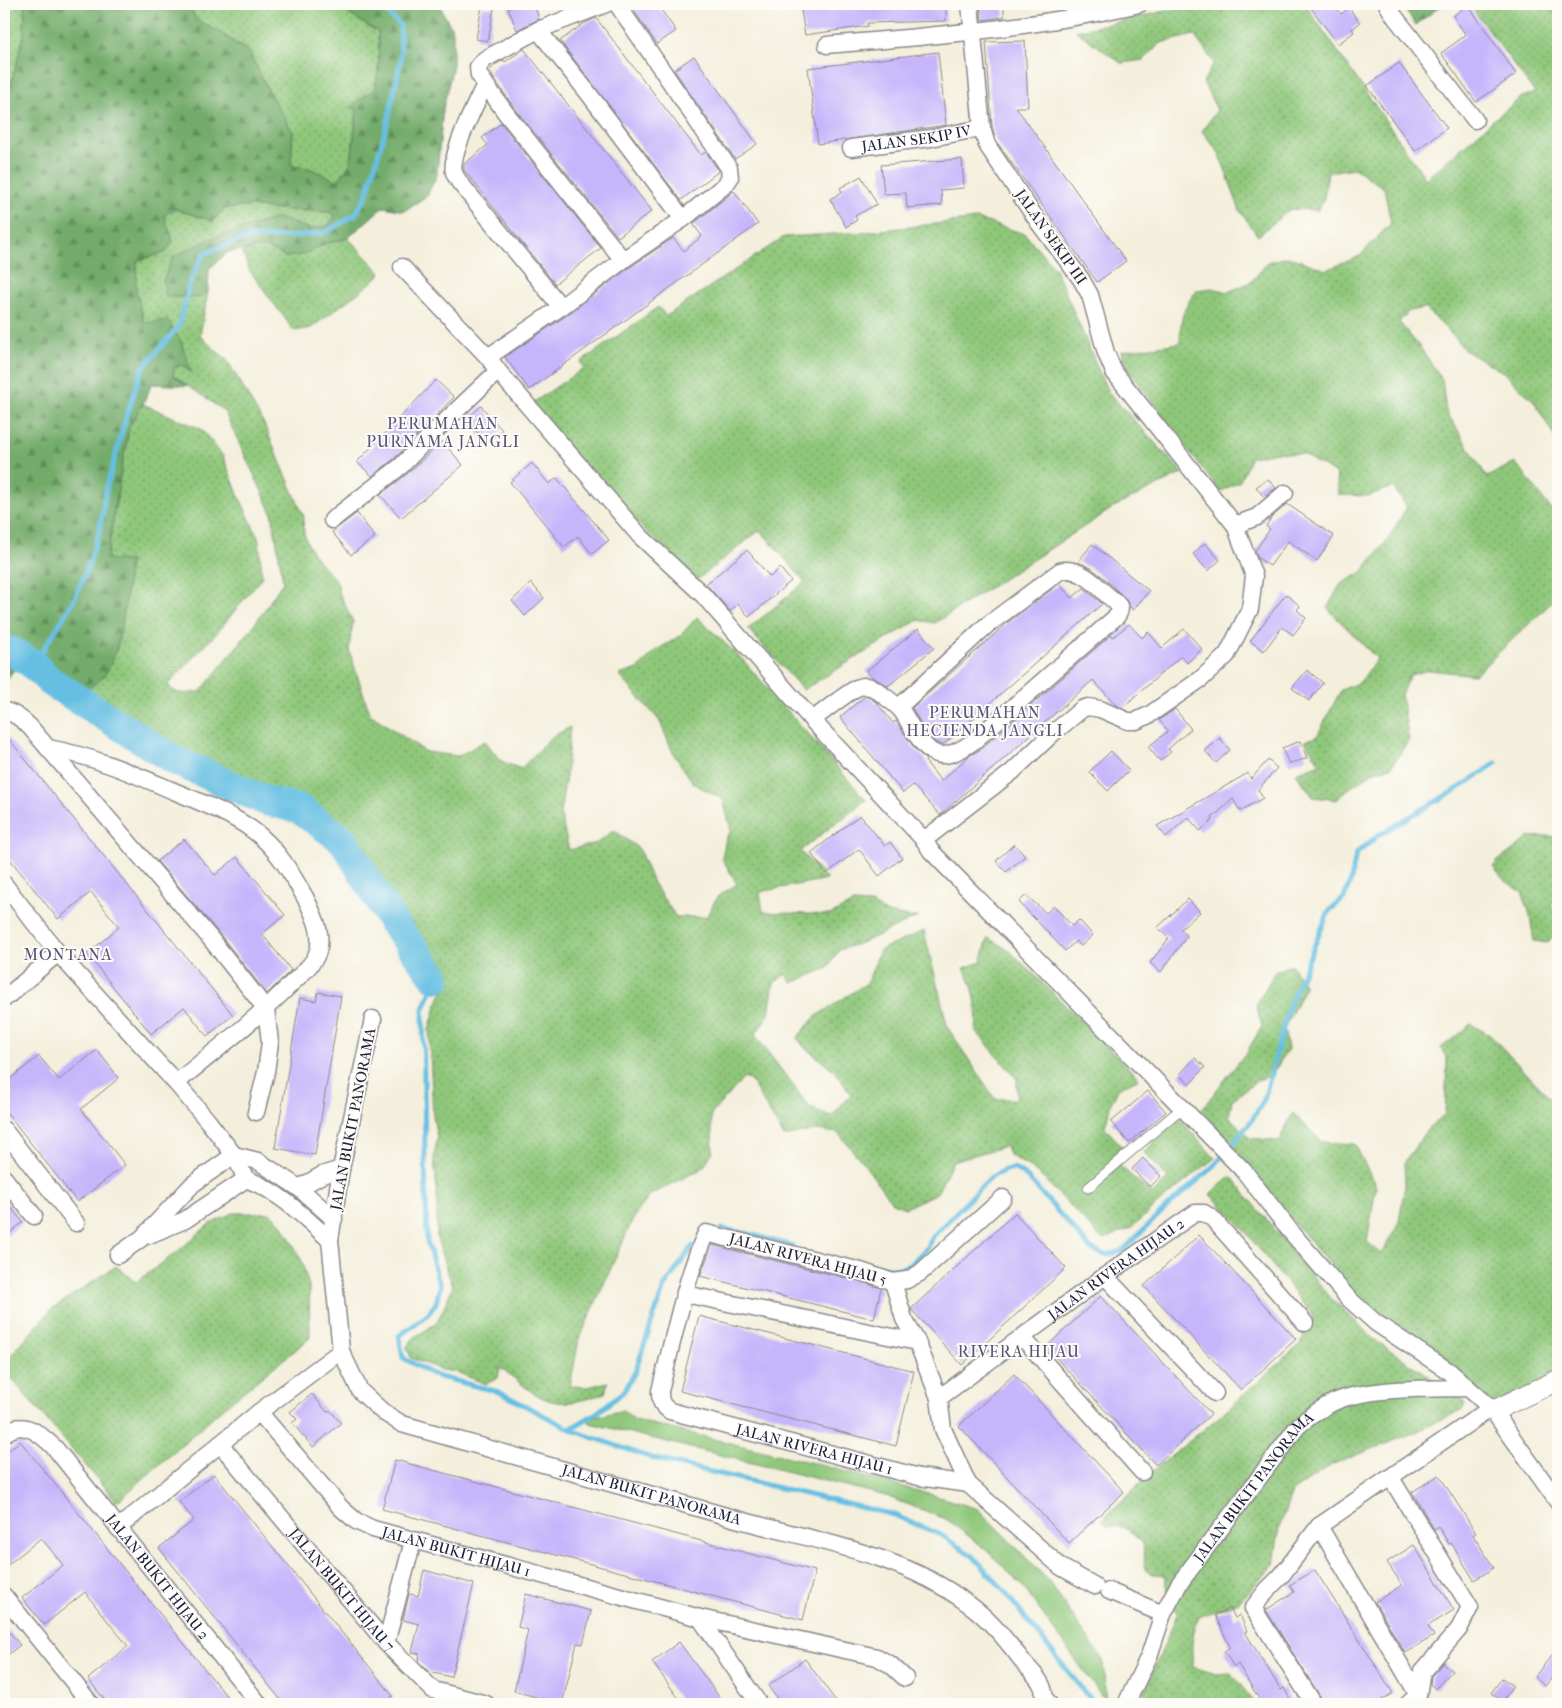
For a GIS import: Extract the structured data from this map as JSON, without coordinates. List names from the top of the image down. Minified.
{"streets":{"street":["JALAN SEKIP IV","JALAN SEKIP III","JALAN BUKIT PANORAMA","JALAN RIVERA HIJAU 5","JALAN RIVERA HIJAU 2","JALAN RIVERA HIJAU 1","JALAN BUKIT HIJAU 1","JALAN BUKIT HIJAU 2","JALAN BUKIT HIJAU 7"]},"crossings":[["JALAN SEKIP IV","JALAN SEKIP III"],["JALAN RIVERA HIJAU 5","JALAN RIVERA HIJAU 1"]],"districts":["PERUMAHAN PURNAMA JANGLI","PERUMAHAN HECIENDA JANGLI","MONTANA","RIVERA HIJAU"]}
